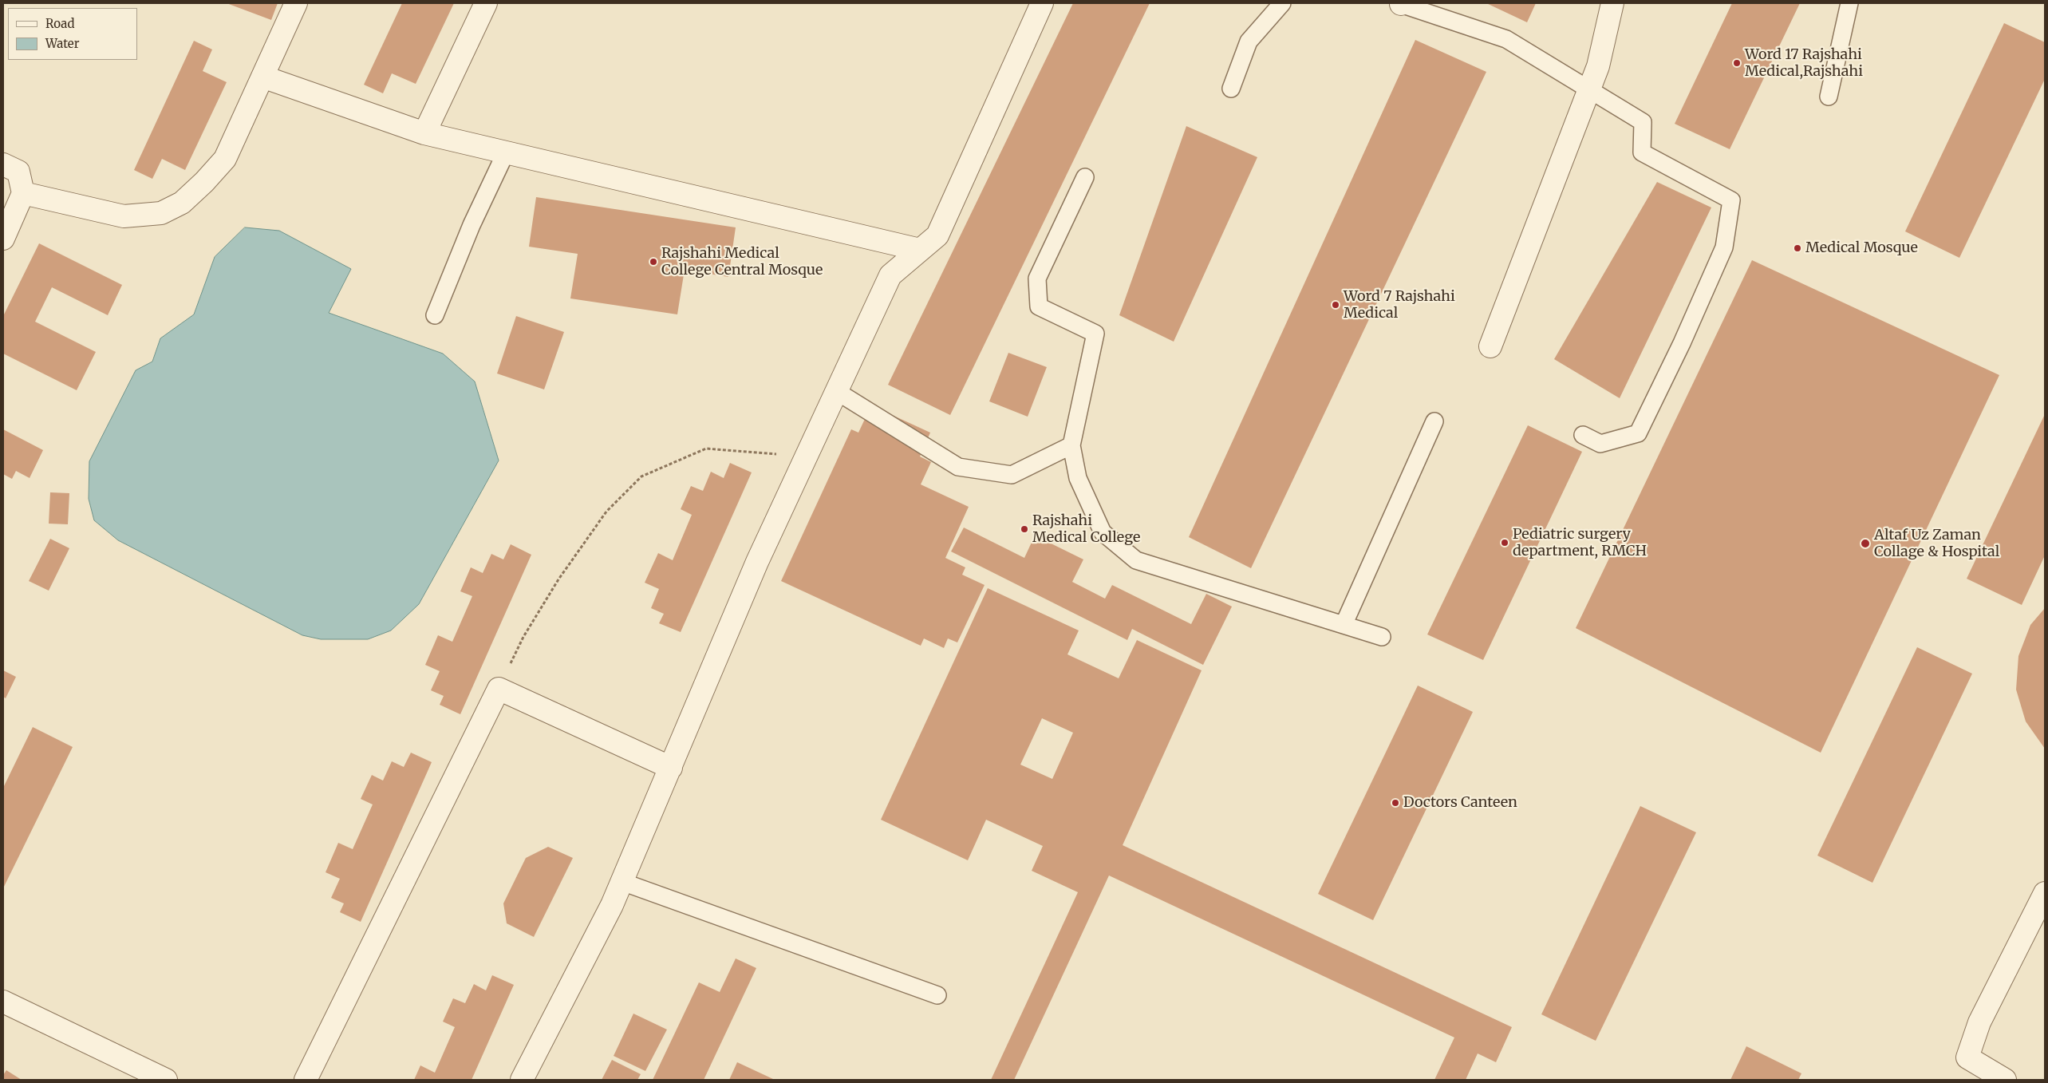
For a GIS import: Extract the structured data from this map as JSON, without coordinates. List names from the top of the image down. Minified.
{"places":["Word 17 Rajshahi Medical,Rajshahi","Medical Mosque","Rajshahi Medical College Central Mosque","Word 7 Rajshahi Medical","Rajshahi Medical College","Pediatric surgery department, RMCH","Altaf Uz Zaman Collage & Hospital","Doctors Canteen"],"legend":["Road","Water"]}
